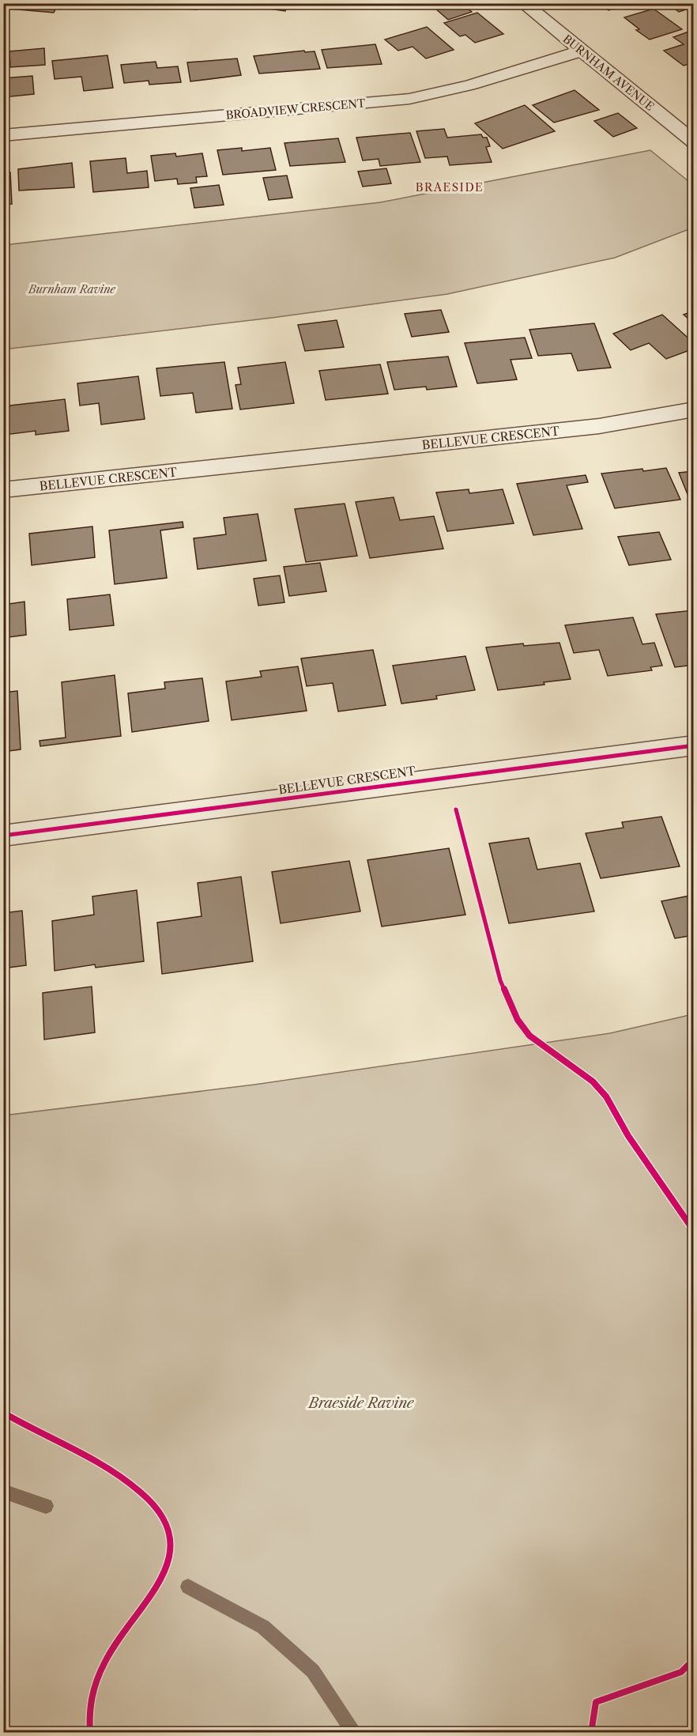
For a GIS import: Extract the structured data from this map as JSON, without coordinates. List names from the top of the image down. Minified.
{"streets":{"street":["BURNHAM AVENUE","BROADVIEW CRESCENT","BELLEVUE CRESCENT"]},"crossings":[["BURNHAM AVENUE","BROADVIEW CRESCENT"]],"districts":["BRAESIDE"],"parks":["Burnham Ravine","Braeside Ravine"]}
